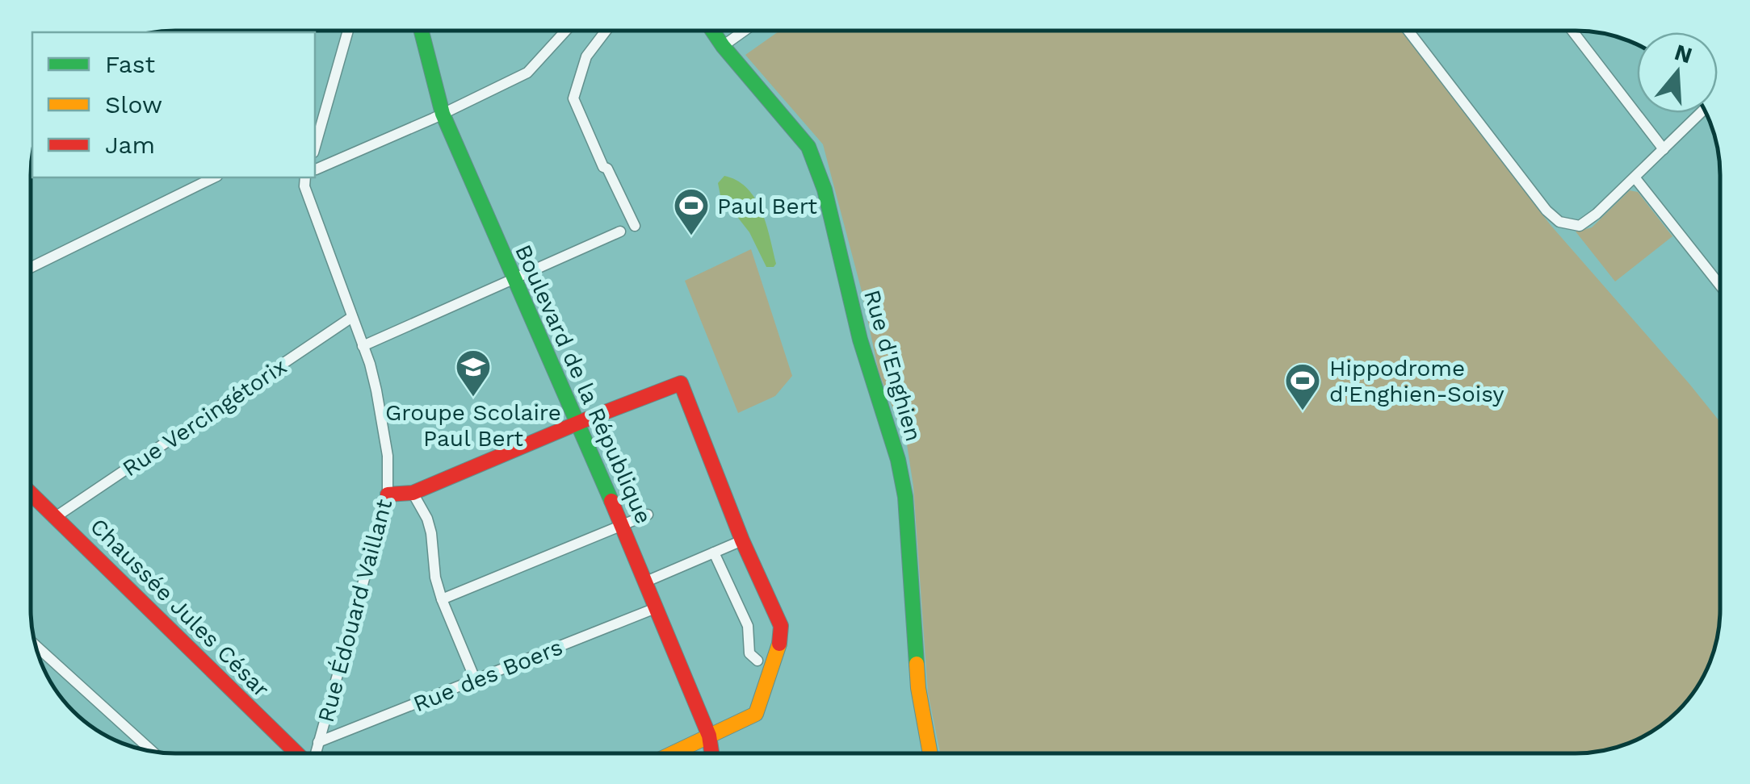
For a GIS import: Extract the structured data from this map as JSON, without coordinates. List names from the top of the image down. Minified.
{"streets":{"street":["Rue d'Enghien","Boulevard de la République","Rue Vercingétorix","Chaussée Jules César","Rue Édouard Vaillant","Rue des Boers"]},"crossings":[["Boulevard de la République","Rue des Boers"],["Rue Vercingétorix","Chaussée Jules César"],["Rue Vercingétorix","Rue Édouard Vaillant"],["Rue Édouard Vaillant","Rue des Boers"]],"places":{"sports":["Paul Bert","Hippodrome d'Enghien-Soisy"],"school or university":["Groupe Scolaire Paul Bert"]},"legend":["Fast","Slow","Jam"],"north":"top"}
